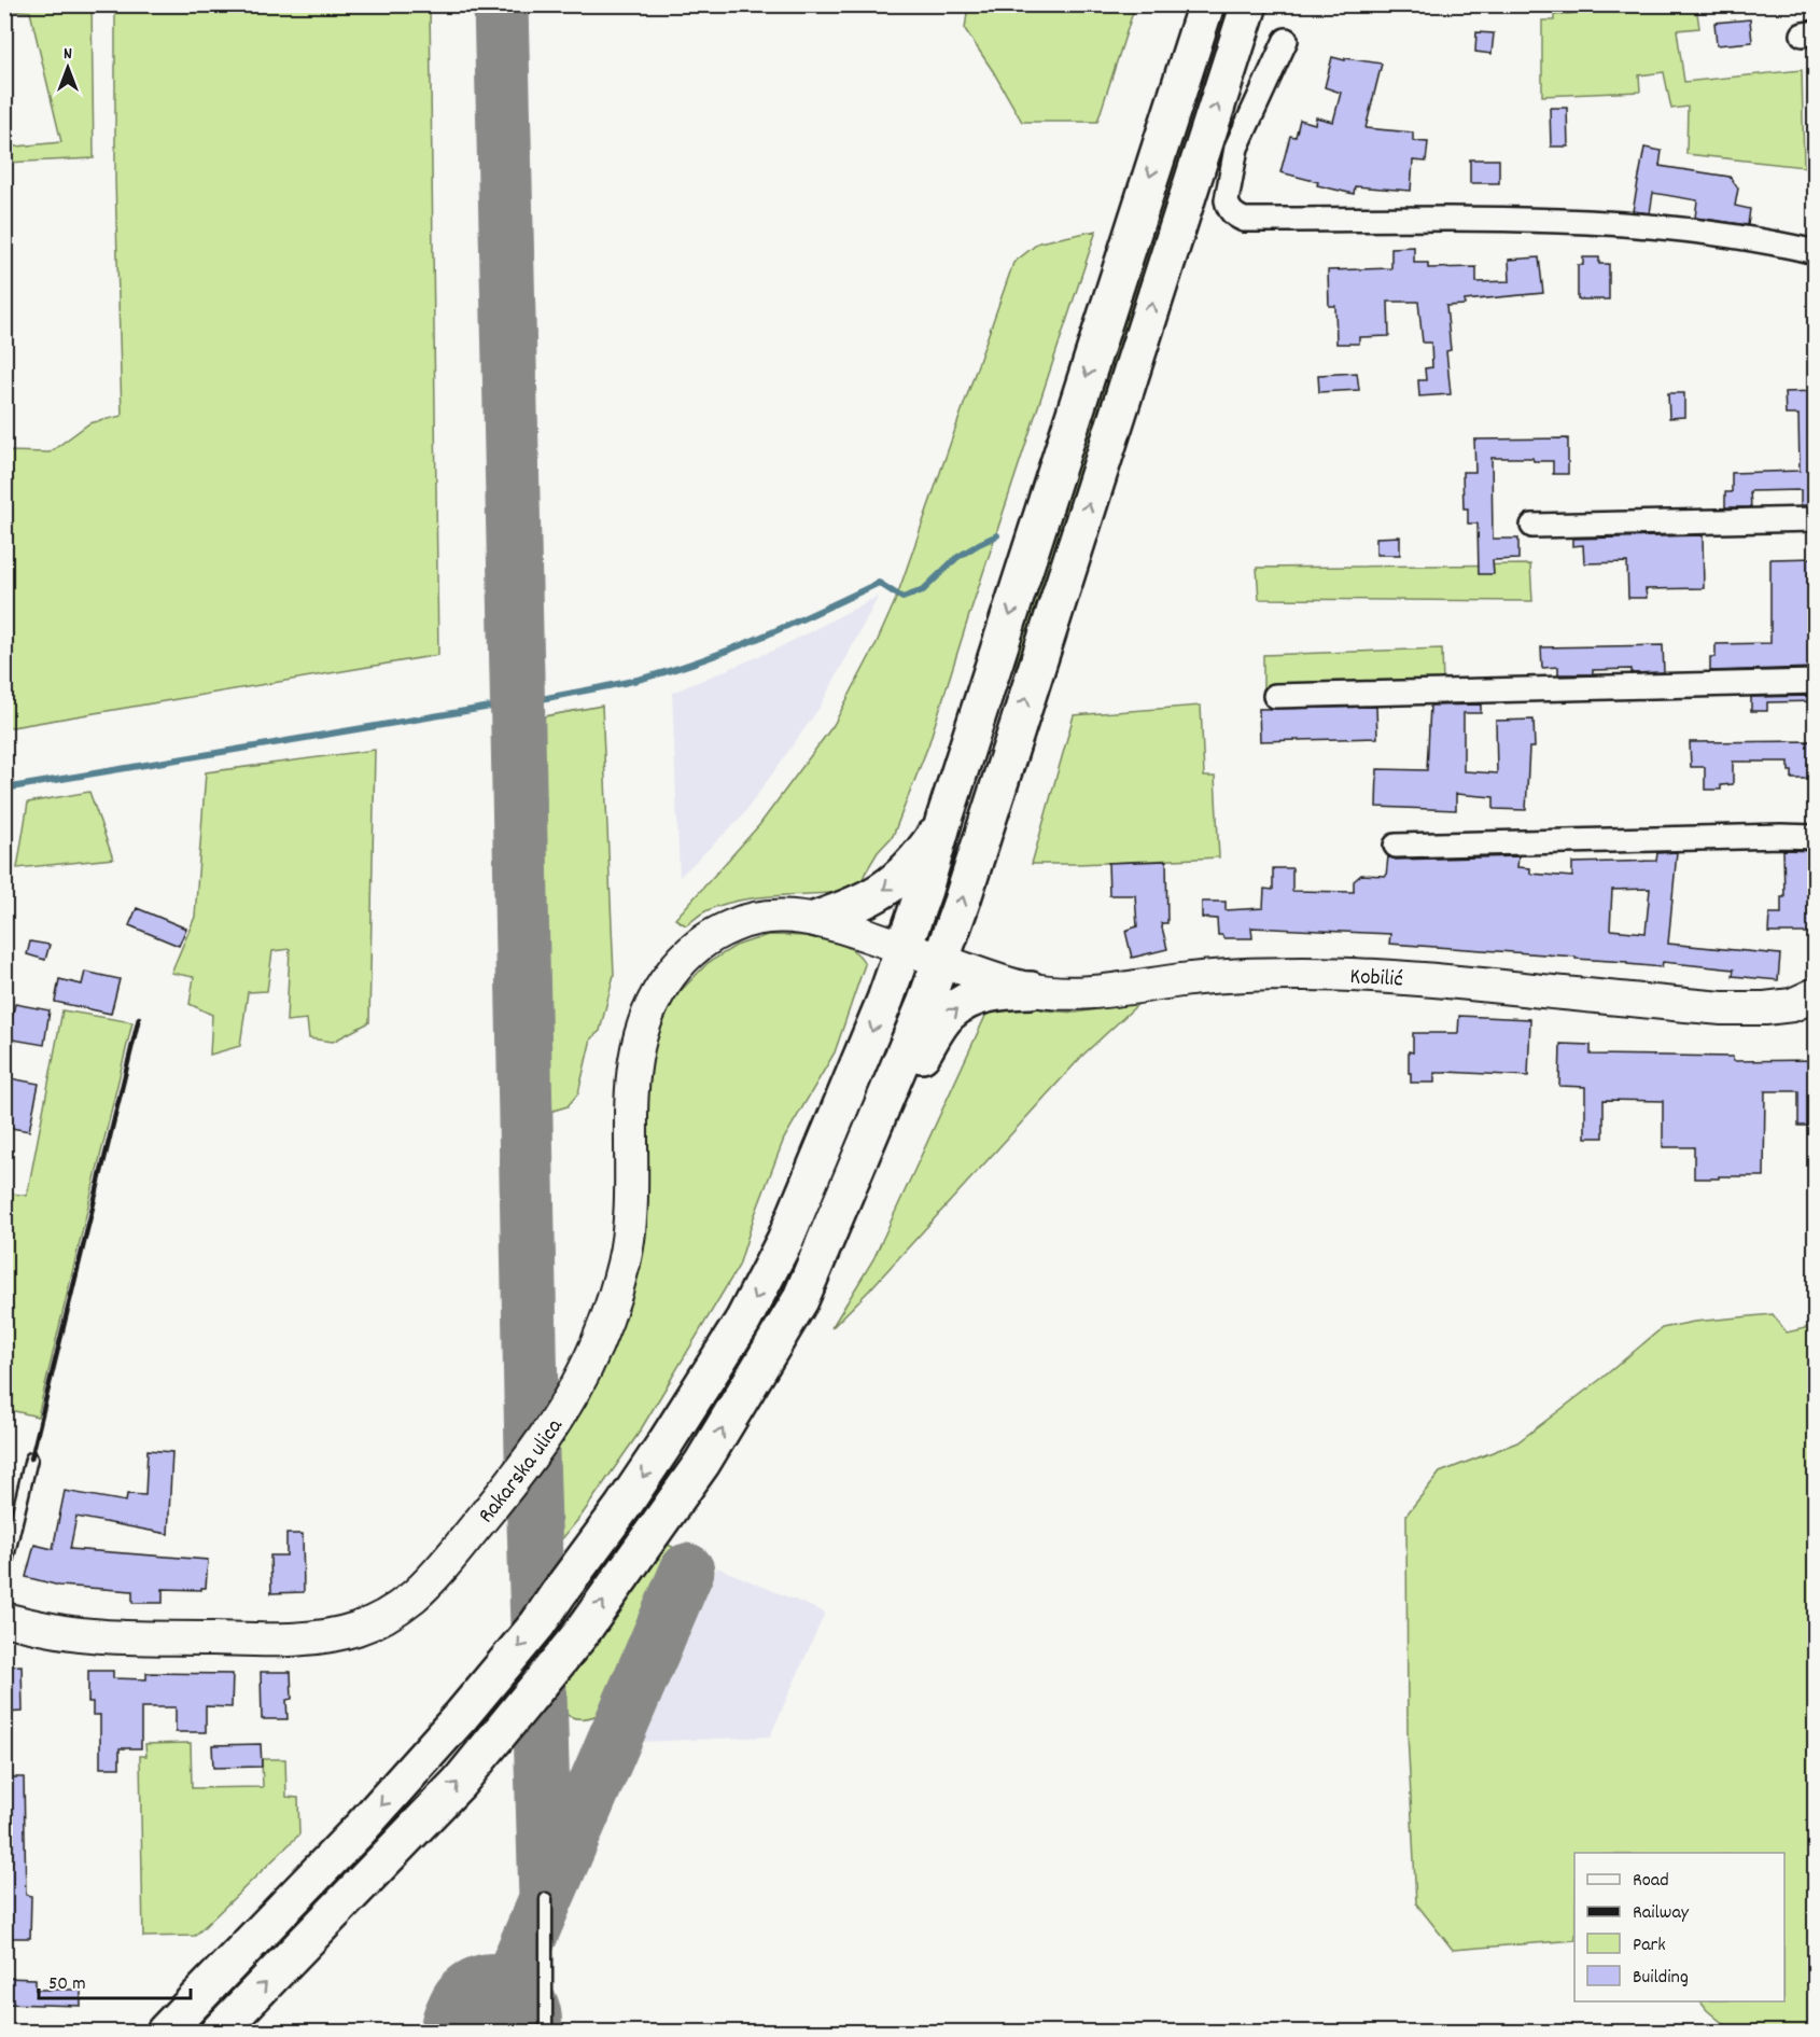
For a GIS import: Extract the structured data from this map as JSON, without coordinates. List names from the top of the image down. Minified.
{"streets":{"main road":["Kobilić","Rakarska ulica"]},"crossings":[["Kobilić","Rakarska ulica"]],"legend":["Road","Railway","Park","Building"],"scale_bar":"50 m","north":"top"}
